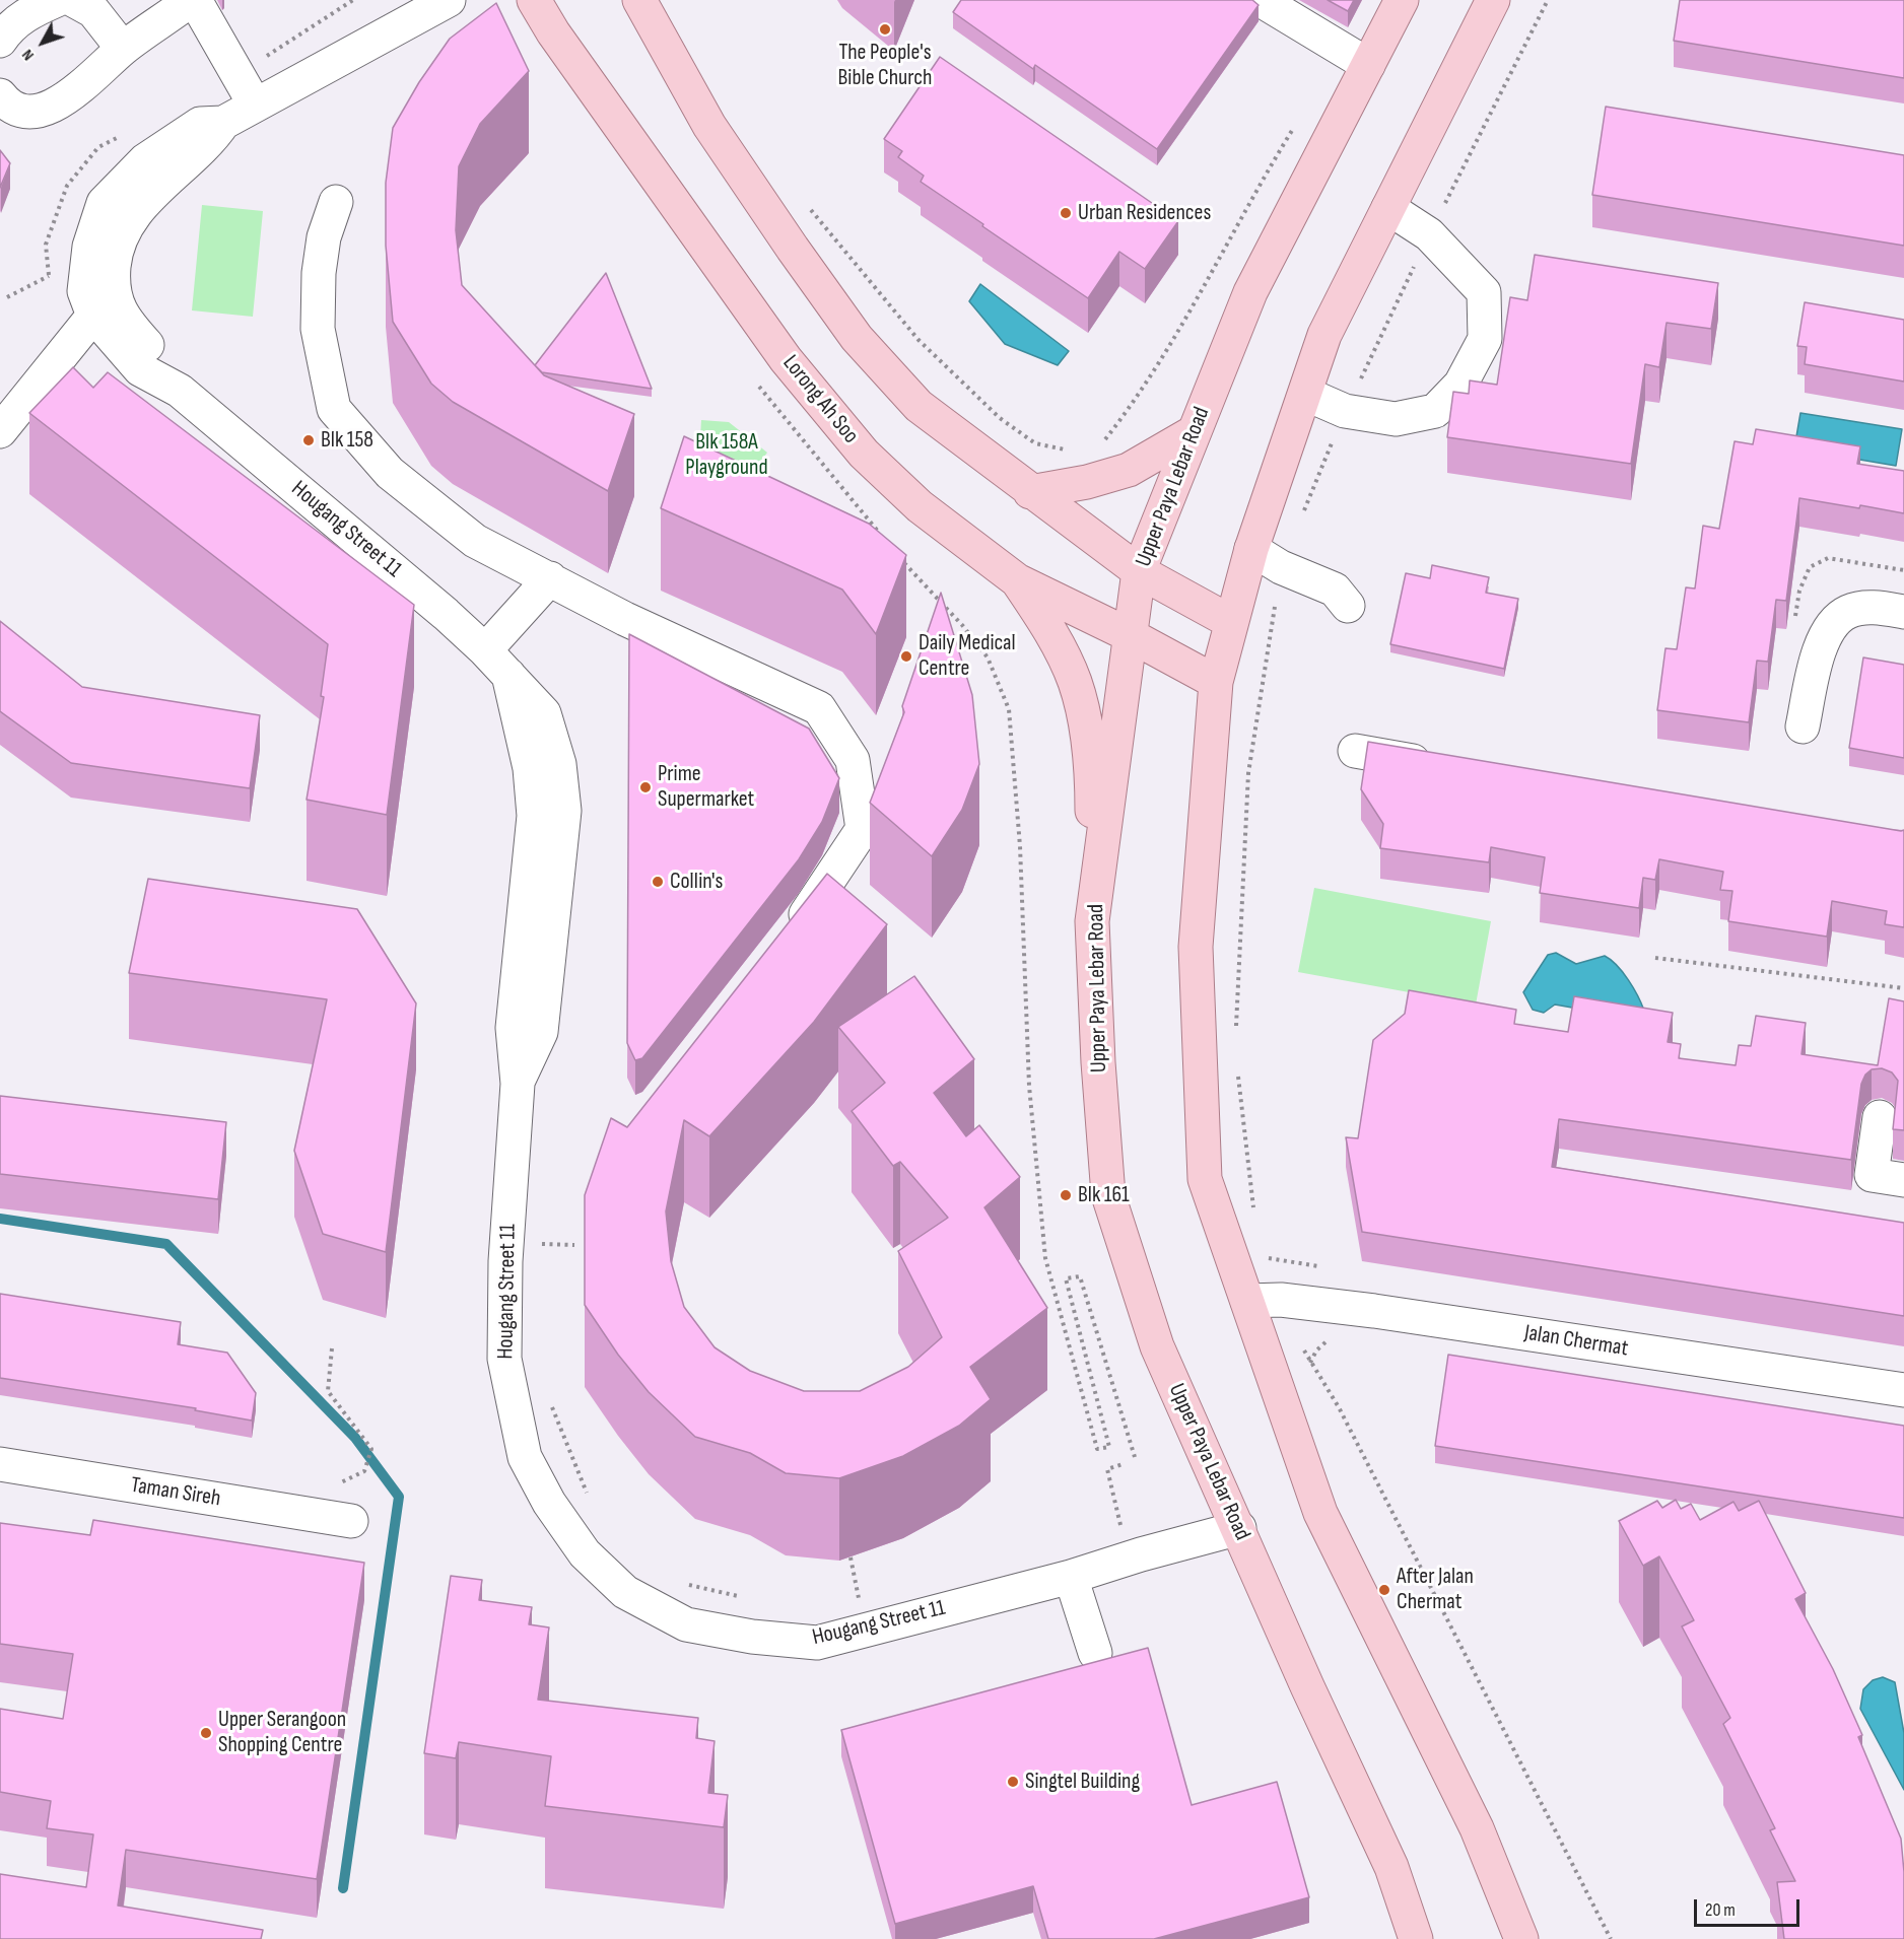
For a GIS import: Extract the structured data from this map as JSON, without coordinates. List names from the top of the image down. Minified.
{"streets":{"main road":["Lorong Ah Soo","Upper Paya Lebar Road"],"street":["Hougang Street 11","Jalan Chermat","Taman Sireh"]},"crossings":[["Lorong Ah Soo","Upper Paya Lebar Road"],["Upper Paya Lebar Road","Hougang Street 11"]],"parks":["Blk 158A Playground"],"places":["The People's Bible Church","Urban Residences","Blk 158","Daily Medical Centre","Prime Supermarket","Collin's","Blk 161","After Jalan Chermat","Upper Serangoon Shopping Centre","Singtel Building"],"scale_bar":"20 m","north":"bottom left"}
